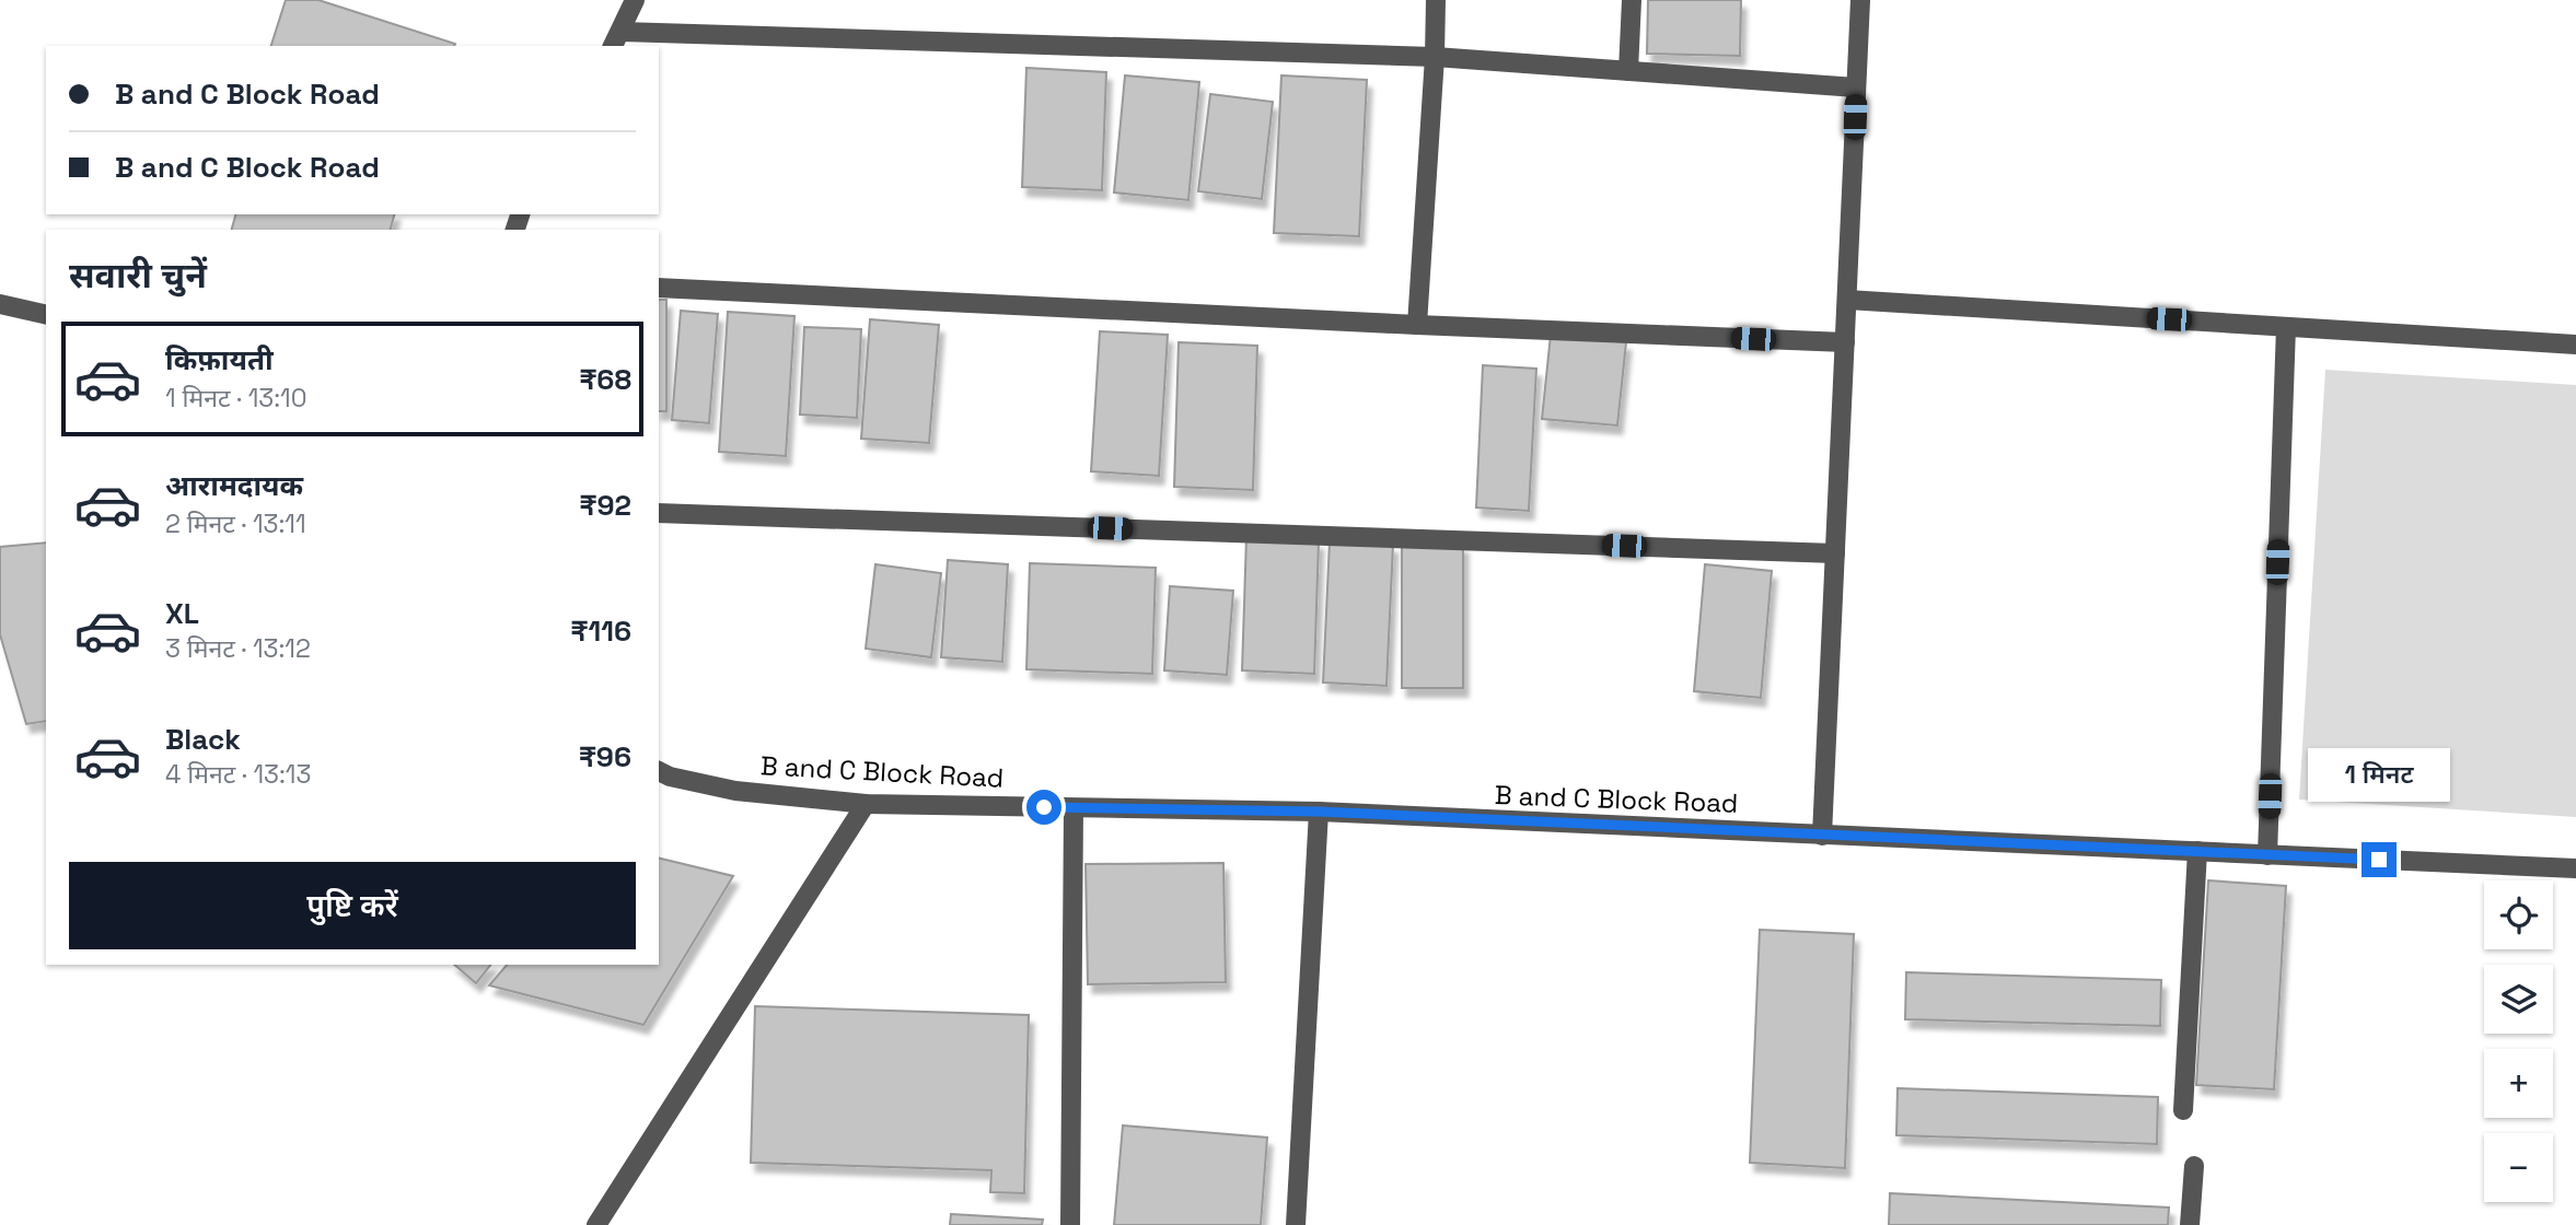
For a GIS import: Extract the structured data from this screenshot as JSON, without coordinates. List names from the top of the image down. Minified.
{"streets":{"street":["B and C Block Road"]},"page":{"banner":["B and C Block Road","B and C Block Road"],"heading":"सवारी चुनें","list":[{"name":"किफ़ायती","note":"1 मिनट · 13:10","value":"₹68"},{"name":"आरामदायक","note":"2 मिनट · 13:11","value":"₹92"},{"name":"XL","note":"3 मिनट · 13:12","value":"₹116"},{"name":"Black","note":"4 मिनट · 13:13","value":"₹96"}],"bubble":"1 मिनट","buttons":"पुष्टि करें","map_buttons":["+","−"]}}
